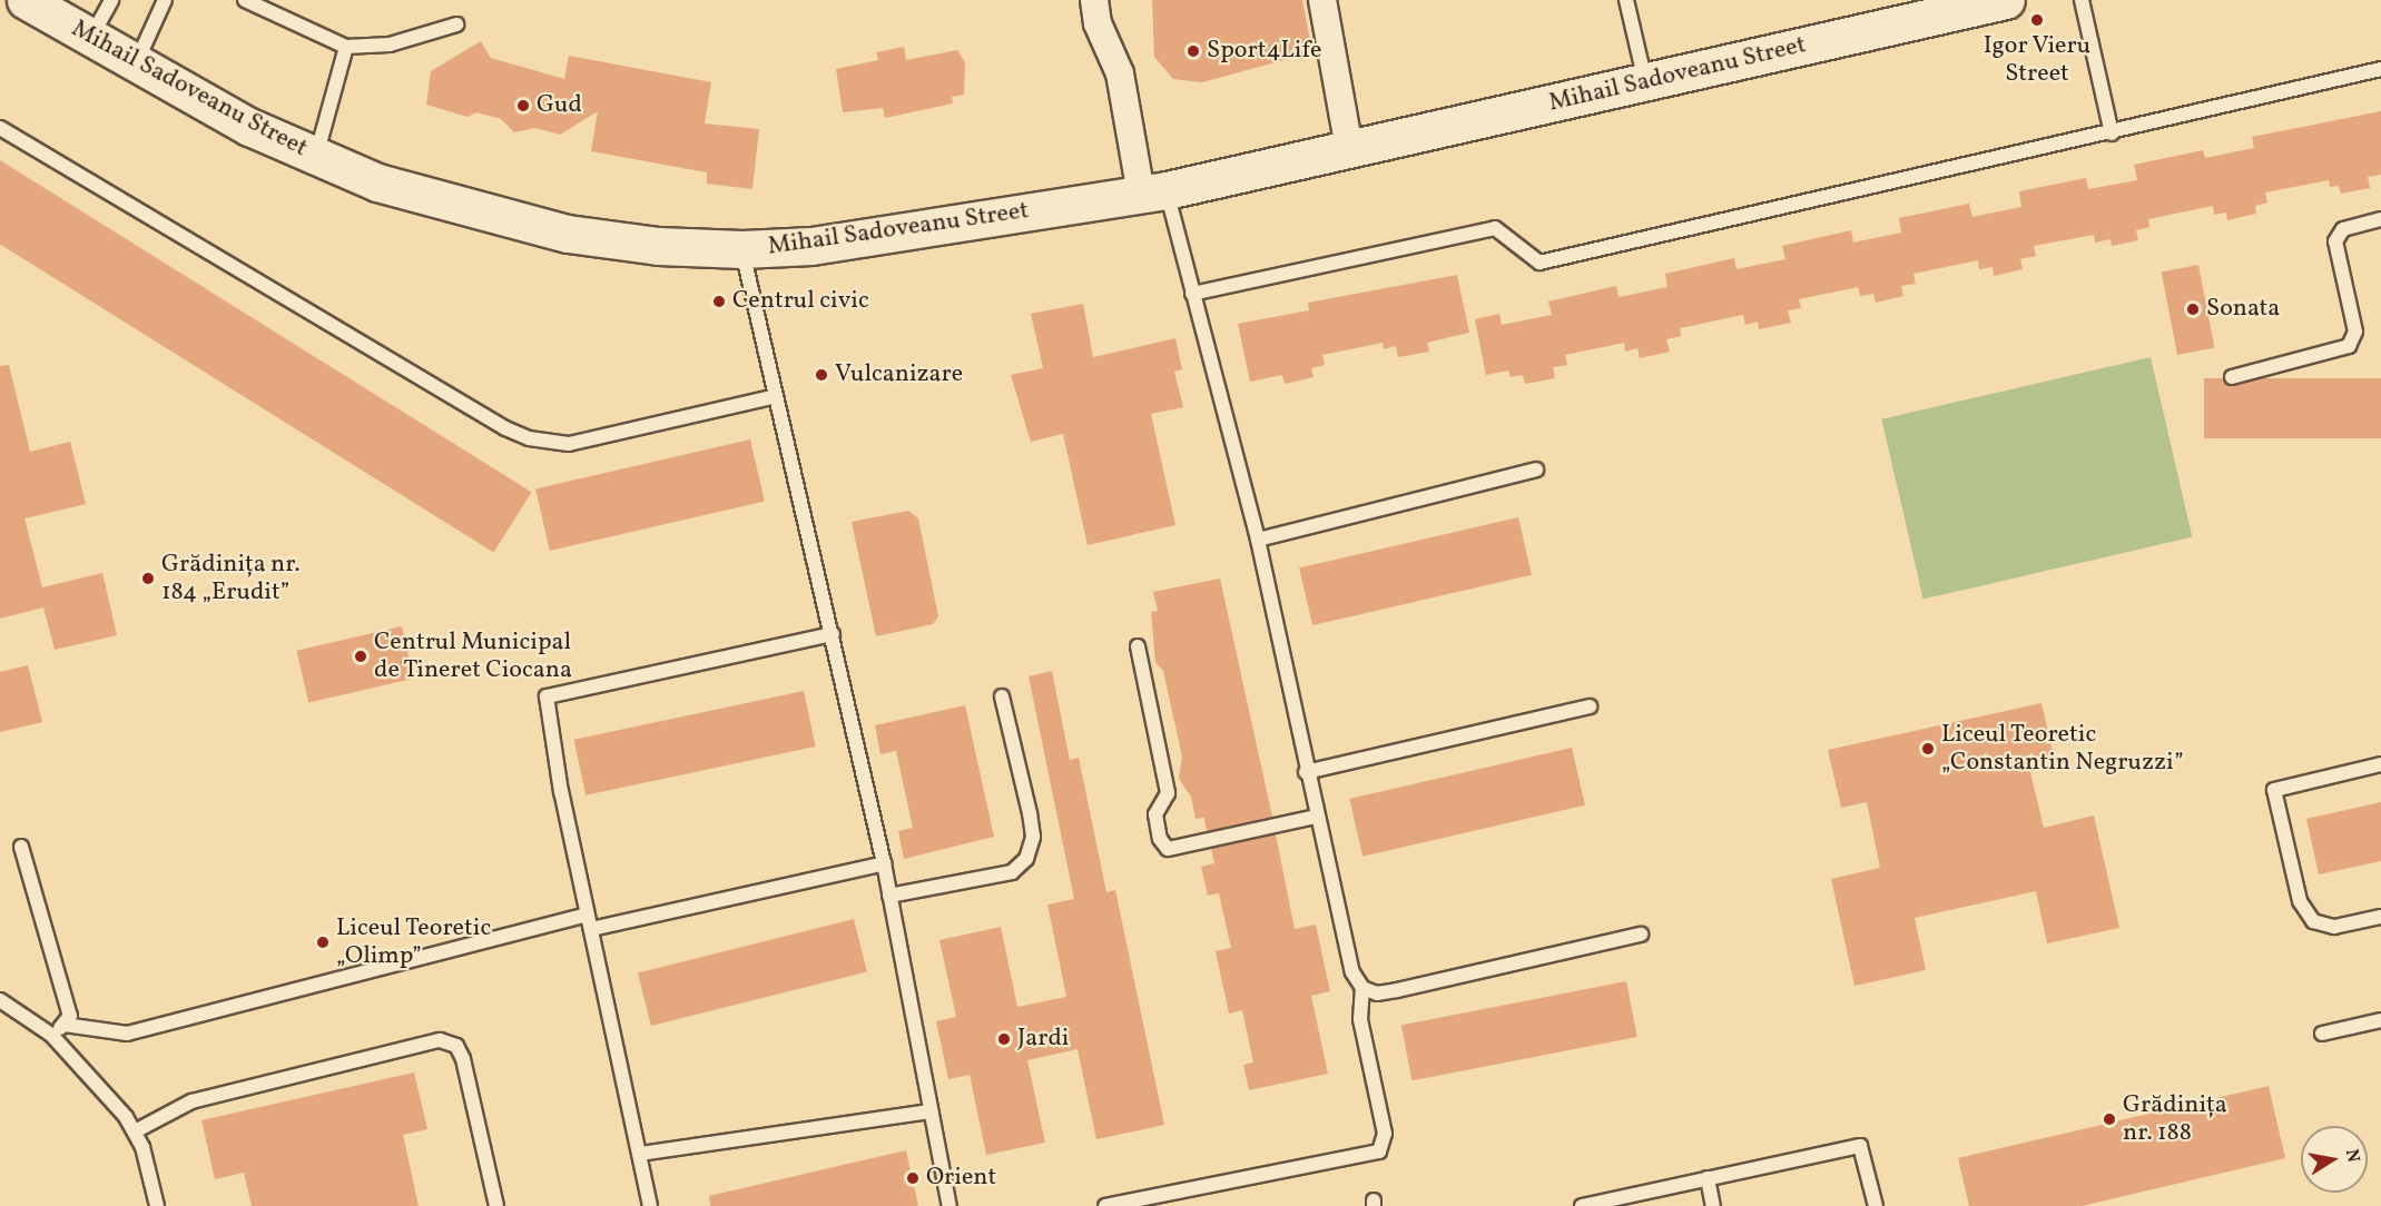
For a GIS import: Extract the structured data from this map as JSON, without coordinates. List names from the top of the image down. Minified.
{"streets":{"main road":["Mihail Sadoveanu Street"]},"places":["Igor Vieru Street","Sport4Life","Gud","Centrul civic","Sonata","Vulcanizare","Grădinița nr. 184 „Erudit”","Centrul Municipal de Tineret Ciocana","Liceul Teoretic „Constantin Negruzzi”","Liceul Teoretic „Olimp”","Jardi","Grădinița nr. 188","Orient"],"north":"right"}
